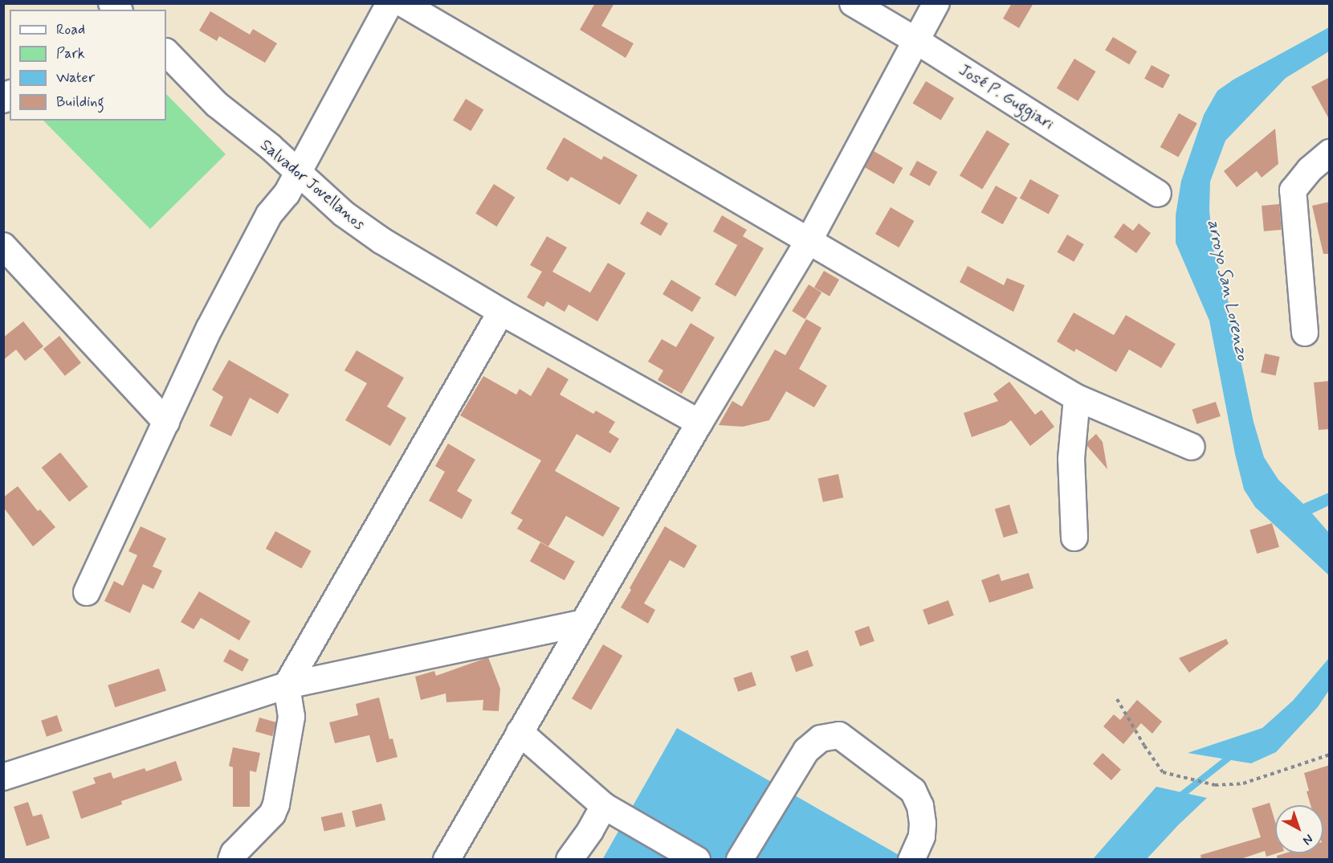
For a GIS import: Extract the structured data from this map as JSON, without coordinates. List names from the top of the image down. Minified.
{"streets":{"street":["José P. Guggiari","Salvador Jovellanos"]},"water":["arroyo San Lorenzo"],"legend":["Road","Park","Water","Building"],"north":"bottom right"}
